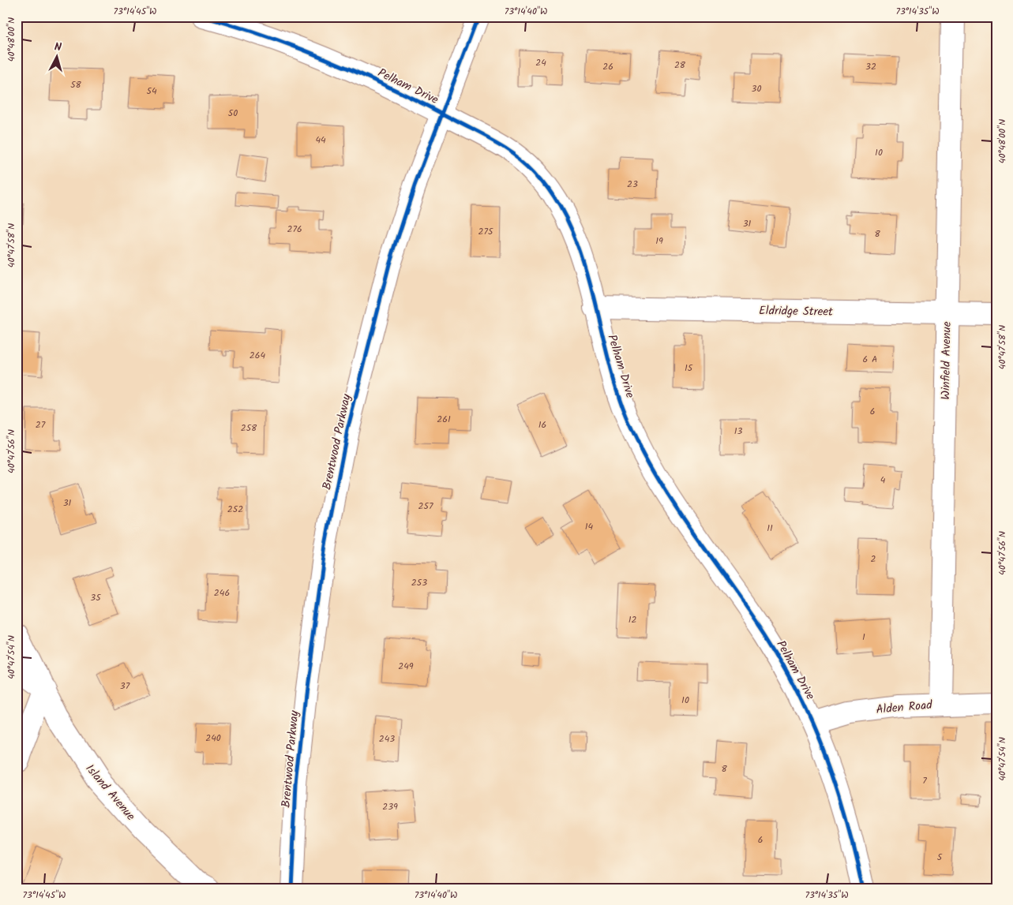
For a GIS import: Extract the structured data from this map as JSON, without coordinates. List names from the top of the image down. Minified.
{"streets":{"street":["Pelham Drive","Eldridge Street","Winfield Avenue","Brentwood Parkway","Alden Road","Island Avenue"]},"crossings":[["Pelham Drive","Eldridge Street"],["Pelham Drive","Brentwood Parkway"],["Pelham Drive","Alden Road"],["Eldridge Street","Winfield Avenue"],["Winfield Avenue","Alden Road"]],"house_numbers":["24","28","26","32","58","30","54","50","44","10","23","31","276","275","8","19","264","6 A","15","6","261","27","16","258","13","4","31","257","252","14","11","2","253","246","35","12","1","249","37","10","240","243","8","7","239","6","5"],"north":"top","coordinates":["73°14'45\"W","73°14'40\"W","73°14'35\"W","40°48'00\"N","40°47'58\"N","40°47'56\"N","40°47'54\"N"]}
